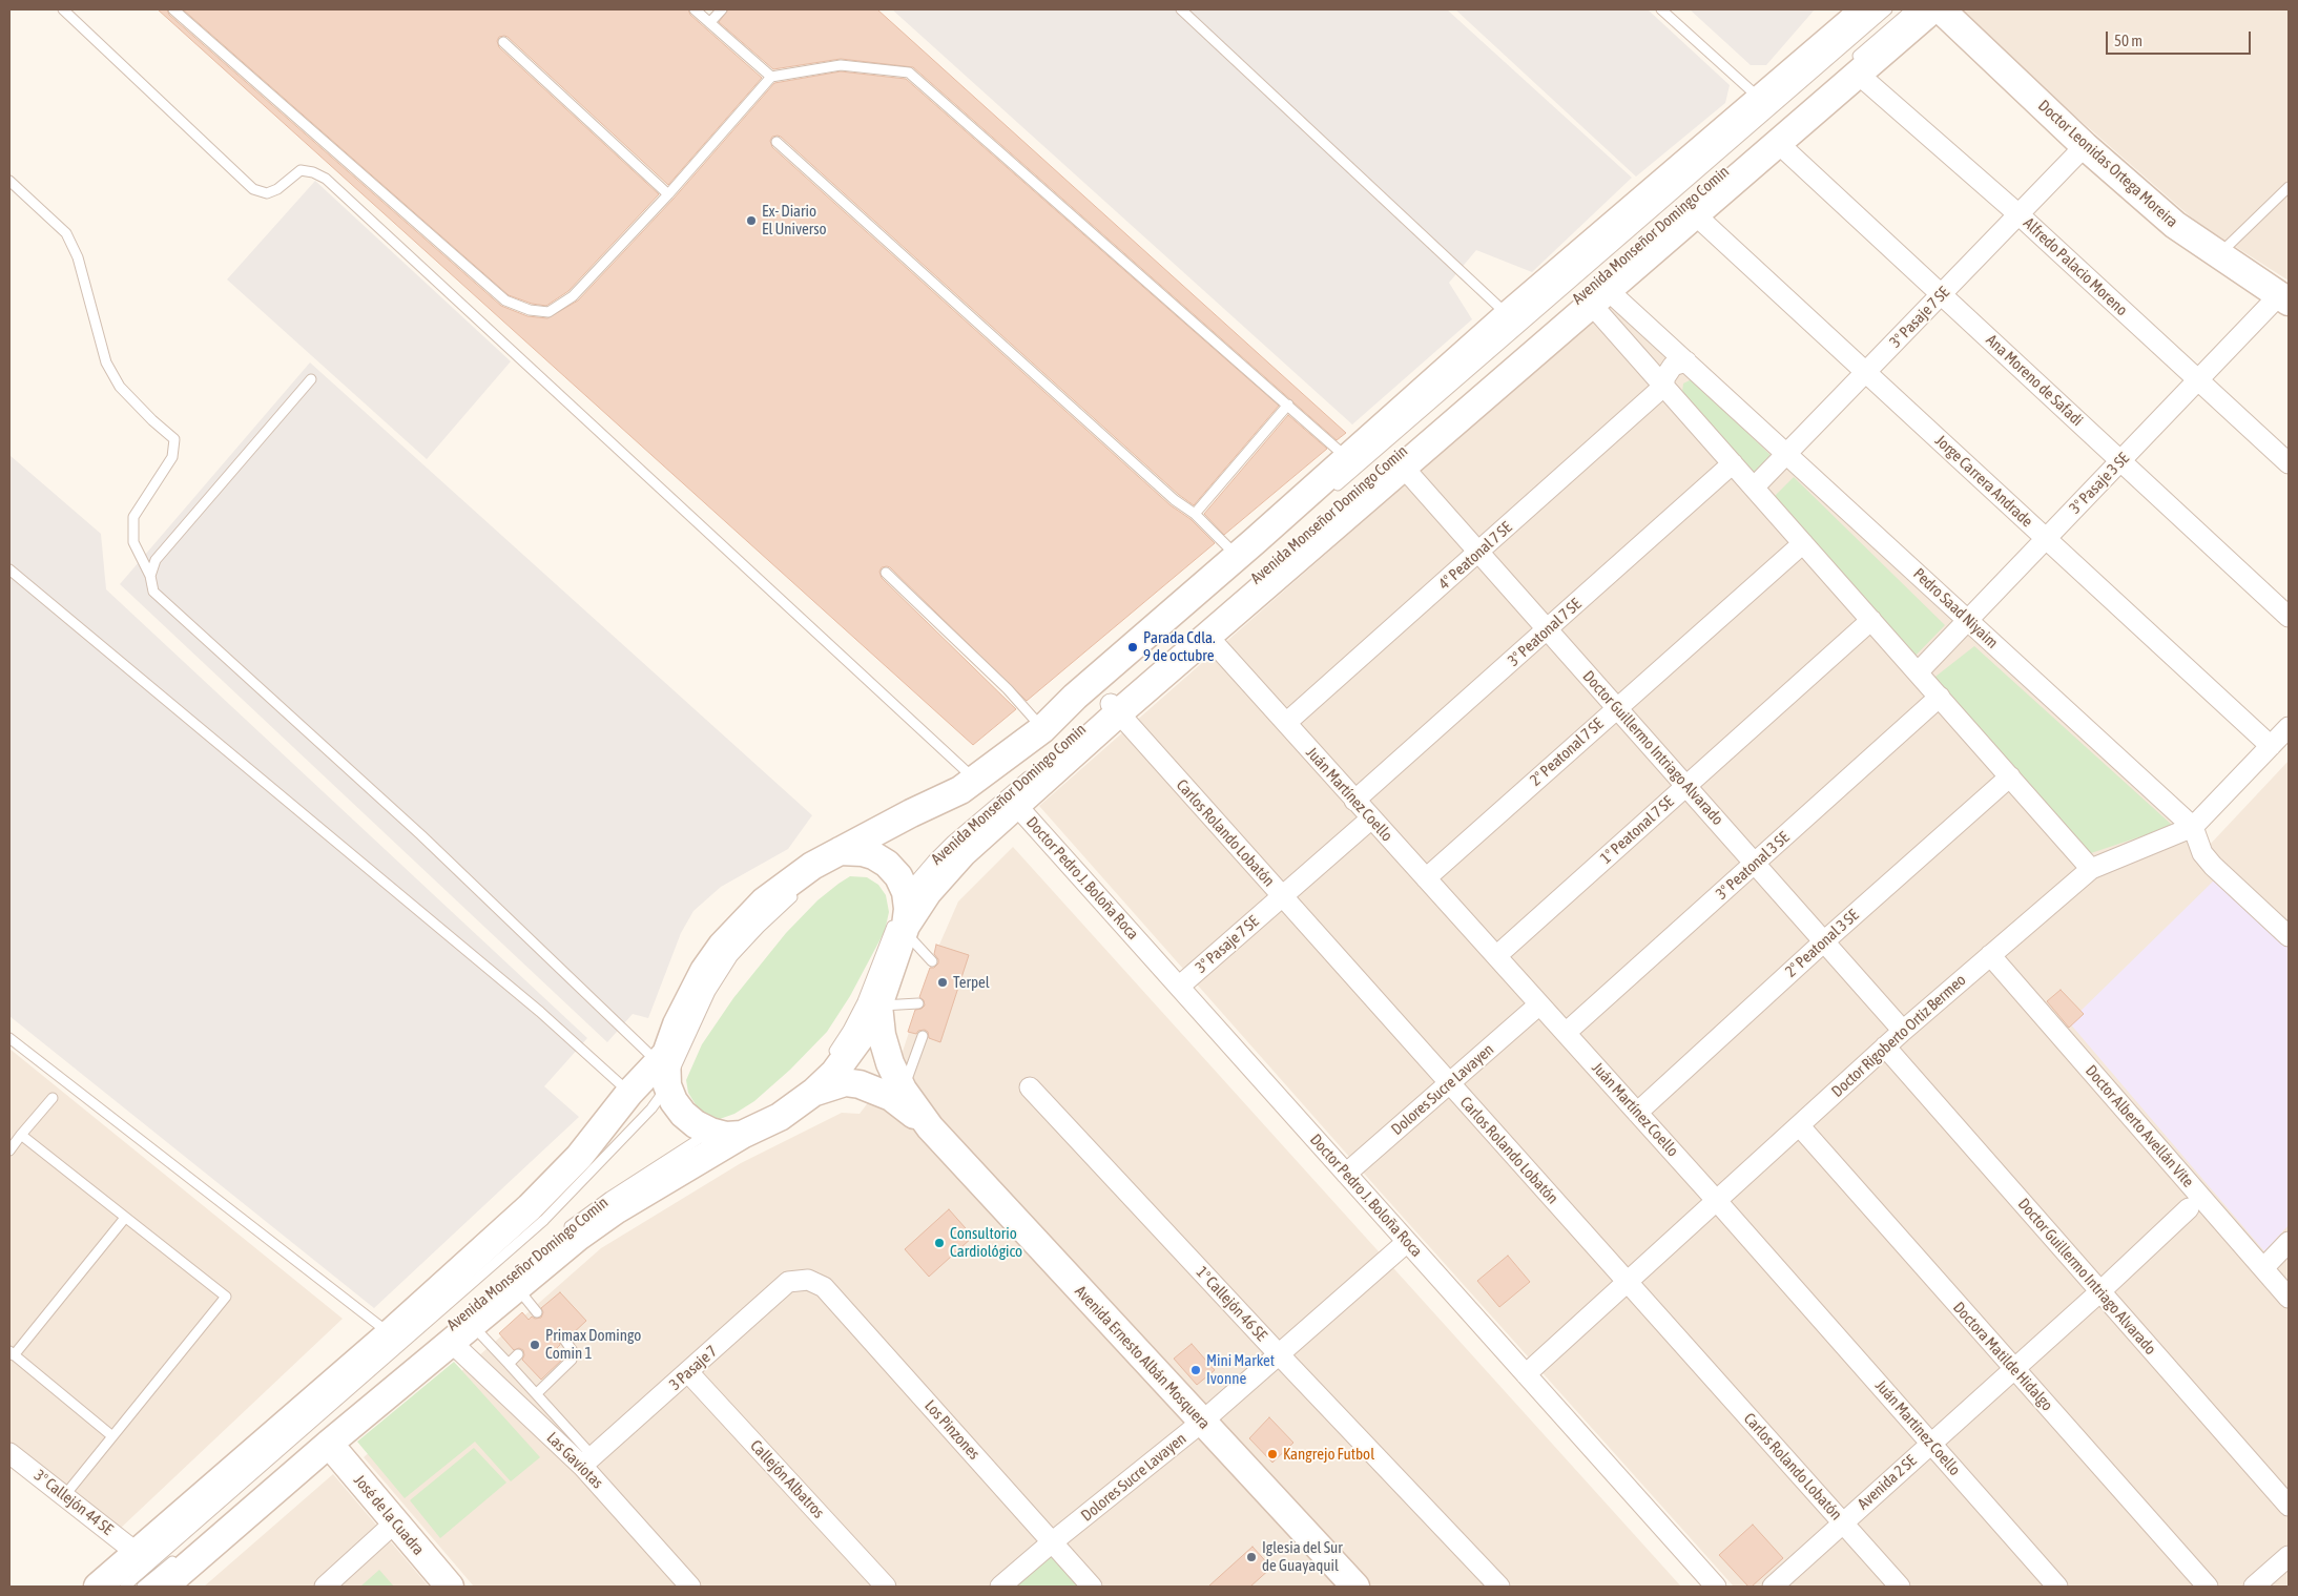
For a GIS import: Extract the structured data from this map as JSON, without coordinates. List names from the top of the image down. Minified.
{"streets":{"main road":["Doctor Leonidas Ortega Moreira","Avenida Monseñor Domingo Comin","Avenida Ernesto Albán Mosquera","José de la Cuadra"],"street":["Alfredo Palacio Moreno","3° Pasaje 7 SE","Ana Moreno de Safadi","Jorge Carrera Andrade","3° Pasaje 3 SE","4° Peatonal 7 SE","Pedro Saad Niyaim","3° Peatonal 7 SE","Doctor Guillermo Intriago Alvarado","2° Peatonal 7 SE","Juán Martínez Coello","1° Peatonal 7 SE","Carlos Rolando Lobatón","3° Peatonal 3 SE","Doctor Pedro J. Boloña Roca","2° Peatonal 3 SE","Doctor Rigoberto Ortiz Bermeo","Dolores Sucre Lavayen","Doctor Alberto Avellán Vite","1º Callejón 46 SE","Doctora Matilde Hidalgo","3 Pasaje 7","Los Pinzones","Las Gaviotas","Callejón Albatros","Avenida 2 SE","3º Callejón 44 SE"]},"crossings":[["Doctor Leonidas Ortega Moreira","3° Pasaje 7 SE"],["Doctor Leonidas Ortega Moreira","3° Pasaje 3 SE"],["Avenida Monseñor Domingo Comin","Alfredo Palacio Moreno"],["Avenida Monseñor Domingo Comin","Ana Moreno de Safadi"],["Avenida Monseñor Domingo Comin","Jorge Carrera Andrade"],["Avenida Monseñor Domingo Comin","Pedro Saad Niyaim"],["Avenida Monseñor Domingo Comin","Doctor Guillermo Intriago Alvarado"],["Avenida Monseñor Domingo Comin","Juán Martínez Coello"],["Avenida Monseñor Domingo Comin","Carlos Rolando Lobatón"],["Avenida Monseñor Domingo Comin","Doctor Pedro J. Boloña Roca"],["Avenida Monseñor Domingo Comin","Avenida Ernesto Albán Mosquera"],["Avenida Monseñor Domingo Comin","Las Gaviotas"],["Avenida Monseñor Domingo Comin","3º Callejón 44 SE"],["Avenida Monseñor Domingo Comin","José de la Cuadra"],["Alfredo Palacio Moreno","3° Pasaje 7 SE"],["Alfredo Palacio Moreno","3° Pasaje 3 SE"],["3° Pasaje 7 SE","Ana Moreno de Safadi"],["3° Pasaje 7 SE","Jorge Carrera Andrade"],["3° Pasaje 7 SE","Pedro Saad Niyaim"],["3° Pasaje 7 SE","Juán Martínez Coello"],["3° Pasaje 7 SE","Carlos Rolando Lobatón"],["3° Pasaje 7 SE","Doctor Pedro J. Boloña Roca"],["Ana Moreno de Safadi","3° Pasaje 3 SE"],["Jorge Carrera Andrade","3° Pasaje 3 SE"],["Jorge Carrera Andrade","Doctor Rigoberto Ortiz Bermeo"],["3° Pasaje 3 SE","Pedro Saad Niyaim"],["4° Peatonal 7 SE","Pedro Saad Niyaim"],["4° Peatonal 7 SE","Doctor Guillermo Intriago Alvarado"],["4° Peatonal 7 SE","Juán Martínez Coello"],["Pedro Saad Niyaim","Doctor Rigoberto Ortiz Bermeo"],["3° Peatonal 7 SE","Doctor Guillermo Intriago Alvarado"],["3° Peatonal 7 SE","Juán Martínez Coello"],["Doctor Guillermo Intriago Alvarado","2° Peatonal 7 SE"],["Doctor Guillermo Intriago Alvarado","1° Peatonal 7 SE"],["Doctor Guillermo Intriago Alvarado","3° Peatonal 3 SE"],["Doctor Guillermo Intriago Alvarado","2° Peatonal 3 SE"],["Doctor Guillermo Intriago Alvarado","Doctor Rigoberto Ortiz Bermeo"],["Doctor Guillermo Intriago Alvarado","Avenida 2 SE"],["2° Peatonal 7 SE","Juán Martínez Coello"],["Juán Martínez Coello","1° Peatonal 7 SE"],["Juán Martínez Coello","3° Peatonal 3 SE"],["Juán Martínez Coello","2° Peatonal 3 SE"],["Juán Martínez Coello","Doctor Rigoberto Ortiz Bermeo"],["Juán Martínez Coello","Dolores Sucre Lavayen"],["Juán Martínez Coello","Avenida 2 SE"],["Carlos Rolando Lobatón","Doctor Rigoberto Ortiz Bermeo"],["Carlos Rolando Lobatón","Dolores Sucre Lavayen"],["Carlos Rolando Lobatón","Avenida 2 SE"],["Doctor Pedro J. Boloña Roca","Doctor Rigoberto Ortiz Bermeo"],["Doctor Pedro J. Boloña Roca","Dolores Sucre Lavayen"],["Doctor Rigoberto Ortiz Bermeo","Doctor Alberto Avellán Vite"],["Doctor Rigoberto Ortiz Bermeo","Doctora Matilde Hidalgo"],["Dolores Sucre Lavayen","1º Callejón 46 SE"],["Dolores Sucre Lavayen","Avenida Ernesto Albán Mosquera"],["Dolores Sucre Lavayen","Los Pinzones"],["Doctora Matilde Hidalgo","Avenida 2 SE"],["3 Pasaje 7","Los Pinzones"],["3 Pasaje 7","Las Gaviotas"],["3 Pasaje 7","Callejón Albatros"]],"places":["Ex- Diario El Universo","Parada Cdla. 9 de octubre","Terpel","Consultorio Cardiológico","Primax Domingo Comin 1","Mini Market Ivonne","Kangrejo Futbol","Iglesia del Sur de Guayaquil"],"scale_bar":"50 m"}
